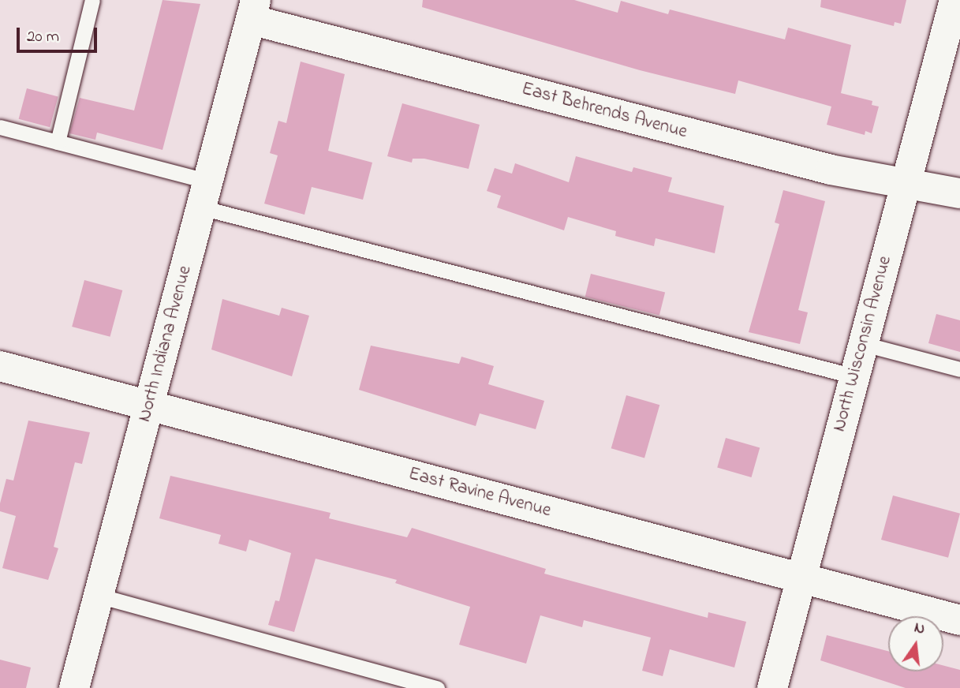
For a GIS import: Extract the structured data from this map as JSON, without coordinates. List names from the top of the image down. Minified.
{"streets":{"street":["East Behrends Avenue","North Indiana Avenue","North Wisconsin Avenue","East Ravine Avenue"]},"crossings":[["East Behrends Avenue","North Indiana Avenue"],["East Behrends Avenue","North Wisconsin Avenue"],["North Indiana Avenue","East Ravine Avenue"],["North Wisconsin Avenue","East Ravine Avenue"]],"scale_bar":"20 m","north":"top"}
